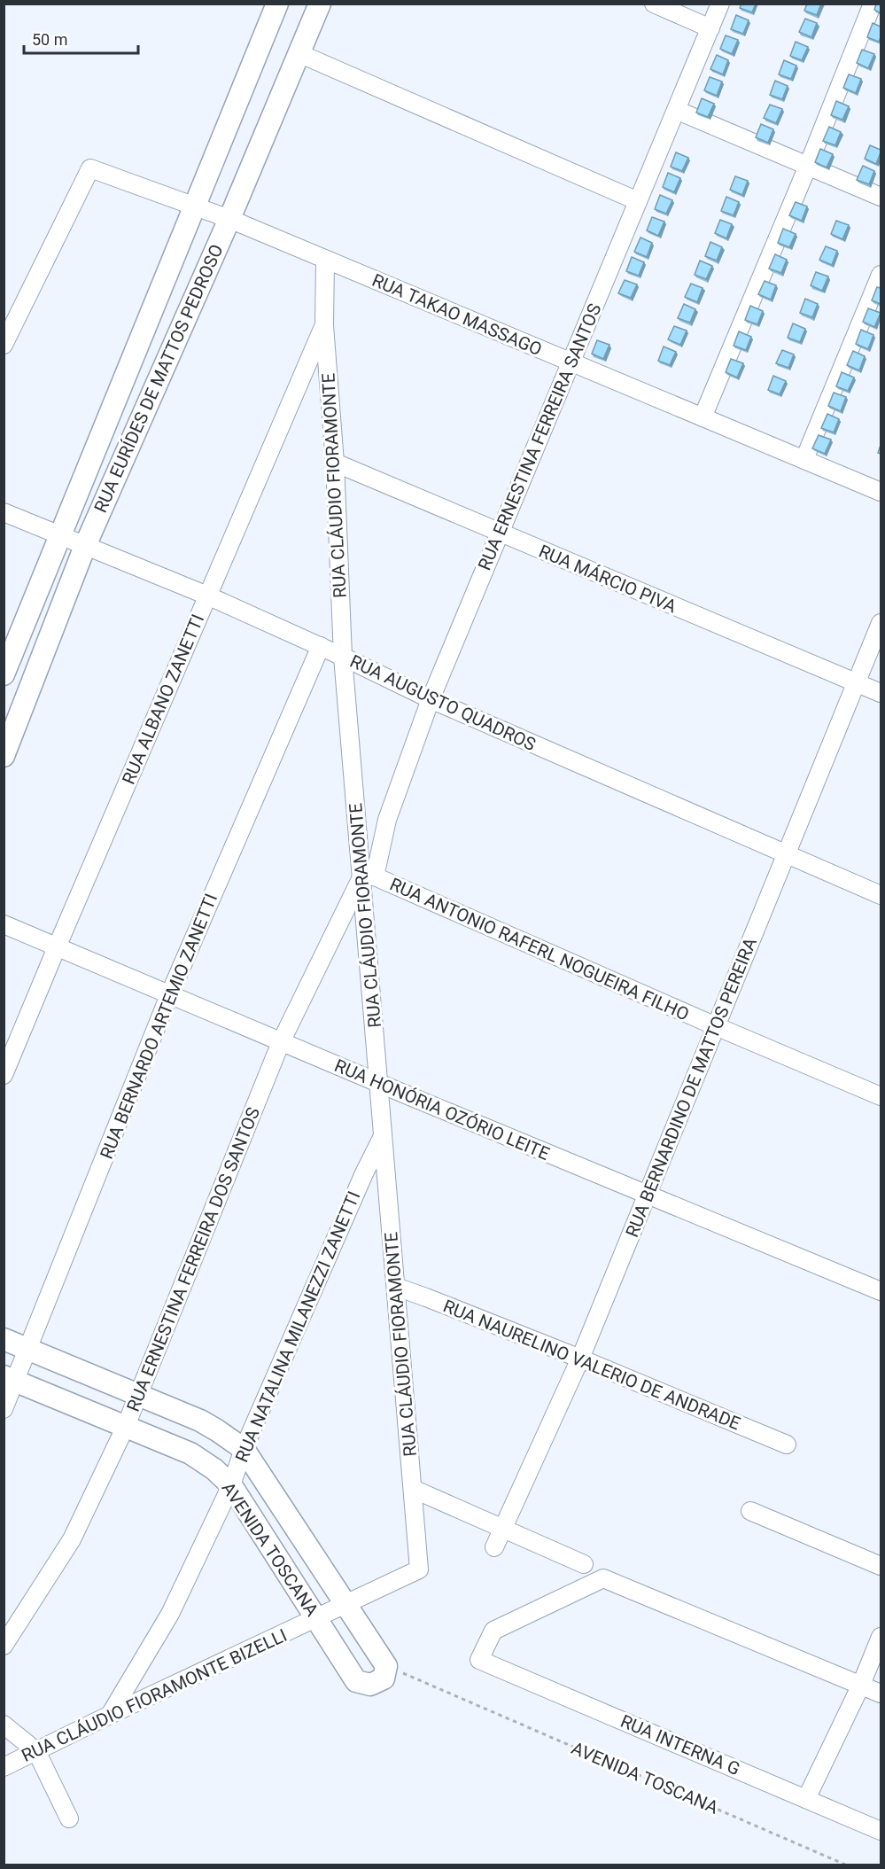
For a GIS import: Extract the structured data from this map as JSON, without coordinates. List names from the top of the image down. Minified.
{"streets":{"street":["RUA TAKAO MASSAGO","RUA EURÍDES DE MATTOS PEDROSO","RUA ERNESTINA FERREIRA SANTOS","RUA CLÁUDIO FIORAMONTE","RUA MÁRCIO PIVA","RUA ALBANO ZANETTI","RUA AUGUSTO QUADROS","RUA ANTONIO RAFERL NOGUEIRA FILHO","RUA BERNARDO ARTEMIO ZANETTI","RUA BERNARDINO DE MATTOS PEREIRA","RUA HONÓRIA OZÓRIO LEITE","RUA ERNESTINA FERREIRA DOS SANTOS","RUA NATALINA MILANEZZI ZANETTI","RUA NAURELINO VALERIO DE ANDRADE","AVENIDA TOSCANA","RUA CLÁUDIO FIORAMONTE BIZELLI","RUA INTERNA G"]},"crossings":[["RUA TAKAO MASSAGO","RUA EURÍDES DE MATTOS PEDROSO"],["RUA TAKAO MASSAGO","RUA ERNESTINA FERREIRA SANTOS"],["RUA TAKAO MASSAGO","RUA CLÁUDIO FIORAMONTE"],["RUA EURÍDES DE MATTOS PEDROSO","RUA AUGUSTO QUADROS"],["RUA ERNESTINA FERREIRA SANTOS","RUA CLÁUDIO FIORAMONTE"],["RUA ERNESTINA FERREIRA SANTOS","RUA MÁRCIO PIVA"],["RUA ERNESTINA FERREIRA SANTOS","RUA AUGUSTO QUADROS"],["RUA ERNESTINA FERREIRA SANTOS","RUA ANTONIO RAFERL NOGUEIRA FILHO"],["RUA ERNESTINA FERREIRA SANTOS","RUA ERNESTINA FERREIRA DOS SANTOS"],["RUA CLÁUDIO FIORAMONTE","RUA MÁRCIO PIVA"],["RUA CLÁUDIO FIORAMONTE","RUA ALBANO ZANETTI"],["RUA CLÁUDIO FIORAMONTE","RUA AUGUSTO QUADROS"],["RUA CLÁUDIO FIORAMONTE","RUA ANTONIO RAFERL NOGUEIRA FILHO"],["RUA CLÁUDIO FIORAMONTE","RUA HONÓRIA OZÓRIO LEITE"],["RUA CLÁUDIO FIORAMONTE","RUA ERNESTINA FERREIRA DOS SANTOS"],["RUA CLÁUDIO FIORAMONTE","RUA NATALINA MILANEZZI ZANETTI"],["RUA CLÁUDIO FIORAMONTE","RUA NAURELINO VALERIO DE ANDRADE"],["RUA CLÁUDIO FIORAMONTE","RUA CLÁUDIO FIORAMONTE BIZELLI"],["RUA MÁRCIO PIVA","RUA BERNARDINO DE MATTOS PEREIRA"],["RUA ALBANO ZANETTI","RUA AUGUSTO QUADROS"],["RUA ALBANO ZANETTI","RUA HONÓRIA OZÓRIO LEITE"],["RUA AUGUSTO QUADROS","RUA BERNARDO ARTEMIO ZANETTI"],["RUA AUGUSTO QUADROS","RUA BERNARDINO DE MATTOS PEREIRA"],["RUA ANTONIO RAFERL NOGUEIRA FILHO","RUA BERNARDINO DE MATTOS PEREIRA"],["RUA ANTONIO RAFERL NOGUEIRA FILHO","RUA ERNESTINA FERREIRA DOS SANTOS"],["RUA BERNARDO ARTEMIO ZANETTI","RUA HONÓRIA OZÓRIO LEITE"],["RUA BERNARDO ARTEMIO ZANETTI","AVENIDA TOSCANA"],["RUA BERNARDINO DE MATTOS PEREIRA","RUA HONÓRIA OZÓRIO LEITE"],["RUA BERNARDINO DE MATTOS PEREIRA","RUA NAURELINO VALERIO DE ANDRADE"],["RUA HONÓRIA OZÓRIO LEITE","RUA ERNESTINA FERREIRA DOS SANTOS"],["RUA ERNESTINA FERREIRA DOS SANTOS","AVENIDA TOSCANA"],["RUA NATALINA MILANEZZI ZANETTI","AVENIDA TOSCANA"],["RUA NATALINA MILANEZZI ZANETTI","RUA CLÁUDIO FIORAMONTE BIZELLI"],["AVENIDA TOSCANA","RUA CLÁUDIO FIORAMONTE BIZELLI"]],"scale_bar":"50 m"}
